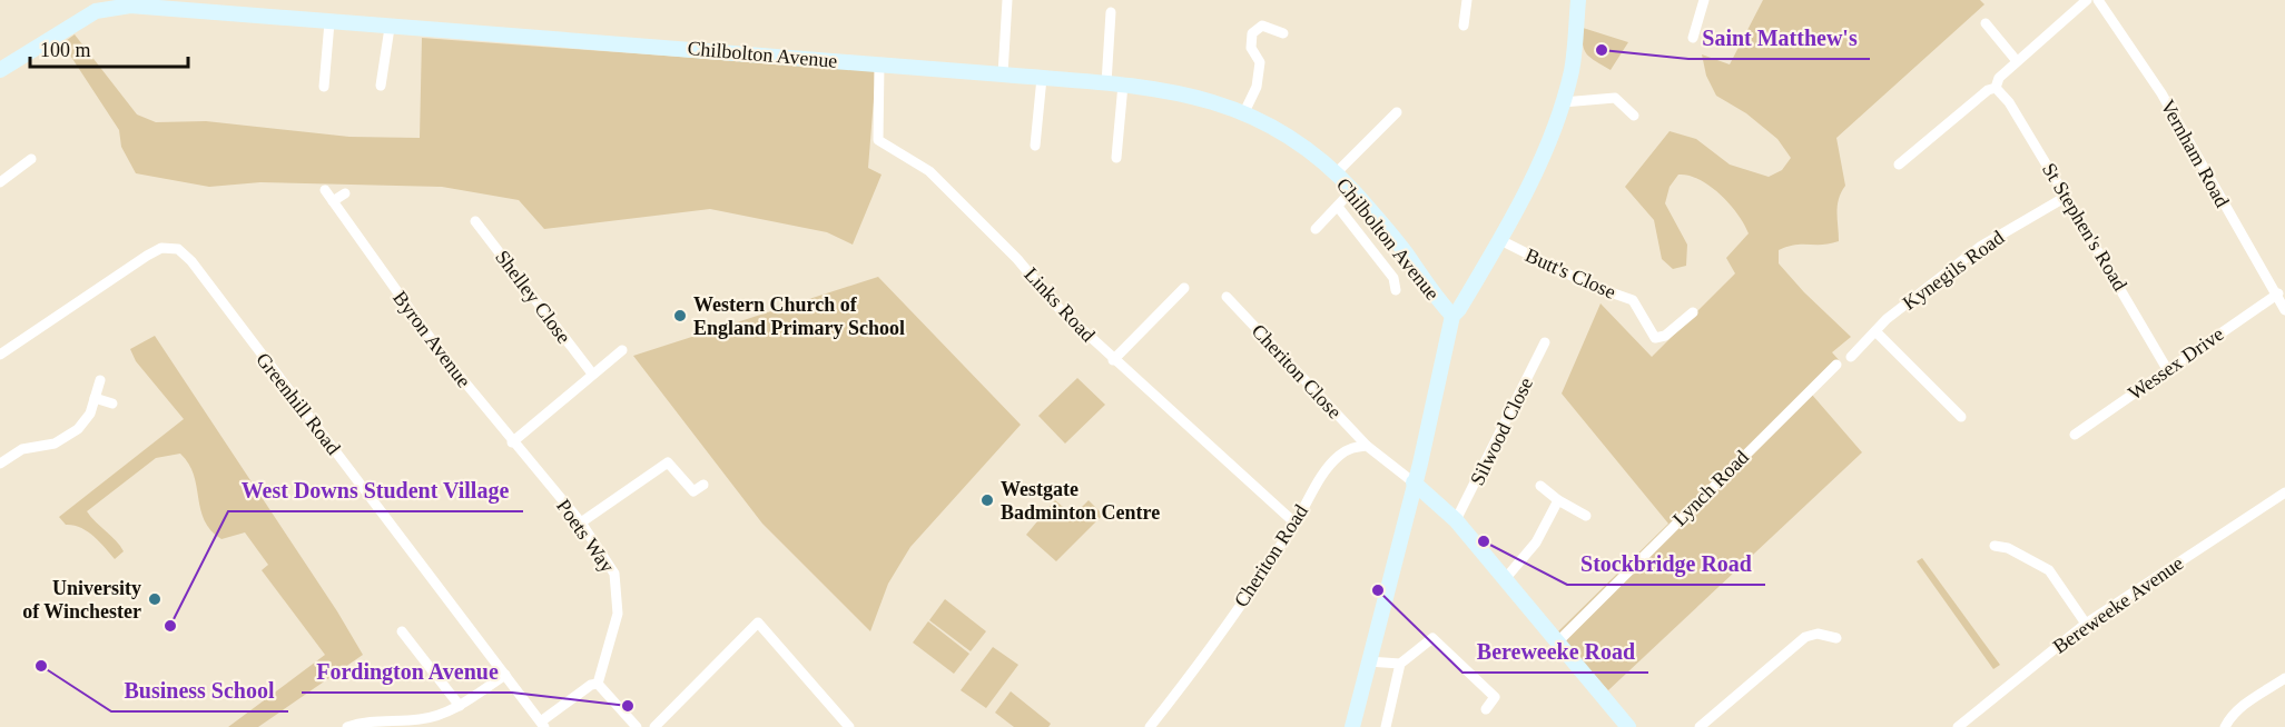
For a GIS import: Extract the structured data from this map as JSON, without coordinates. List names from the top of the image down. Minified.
{"streets":{"main road":["Chilbolton Avenue"],"street":["Vernham Road","St Stephen's Road","Kynegils Road","Butt's Close","Shelley Close","Links Road","Byron Avenue","Wessex Drive","Cheriton Close","Greenhill Road","Silwood Close","Lynch Road","Poets Way","Cheriton Road","Bereweeke Avenue"]},"crossings":[["Chilbolton Avenue","Links Road"],["Vernham Road","Wessex Drive"],["St Stephen's Road","Kynegils Road"],["St Stephen's Road","Wessex Drive"],["Links Road","Cheriton Road"],["Byron Avenue","Poets Way"],["Cheriton Close","Cheriton Road"]],"places":["Saint Matthew's","Western Church of England Primary School","Westgate Badminton Centre","Stockbridge Road","Bereweeke Road","University of Winchester","West Downs Student Village","Business School","Fordington Avenue"],"scale_bar":"100 m"}
